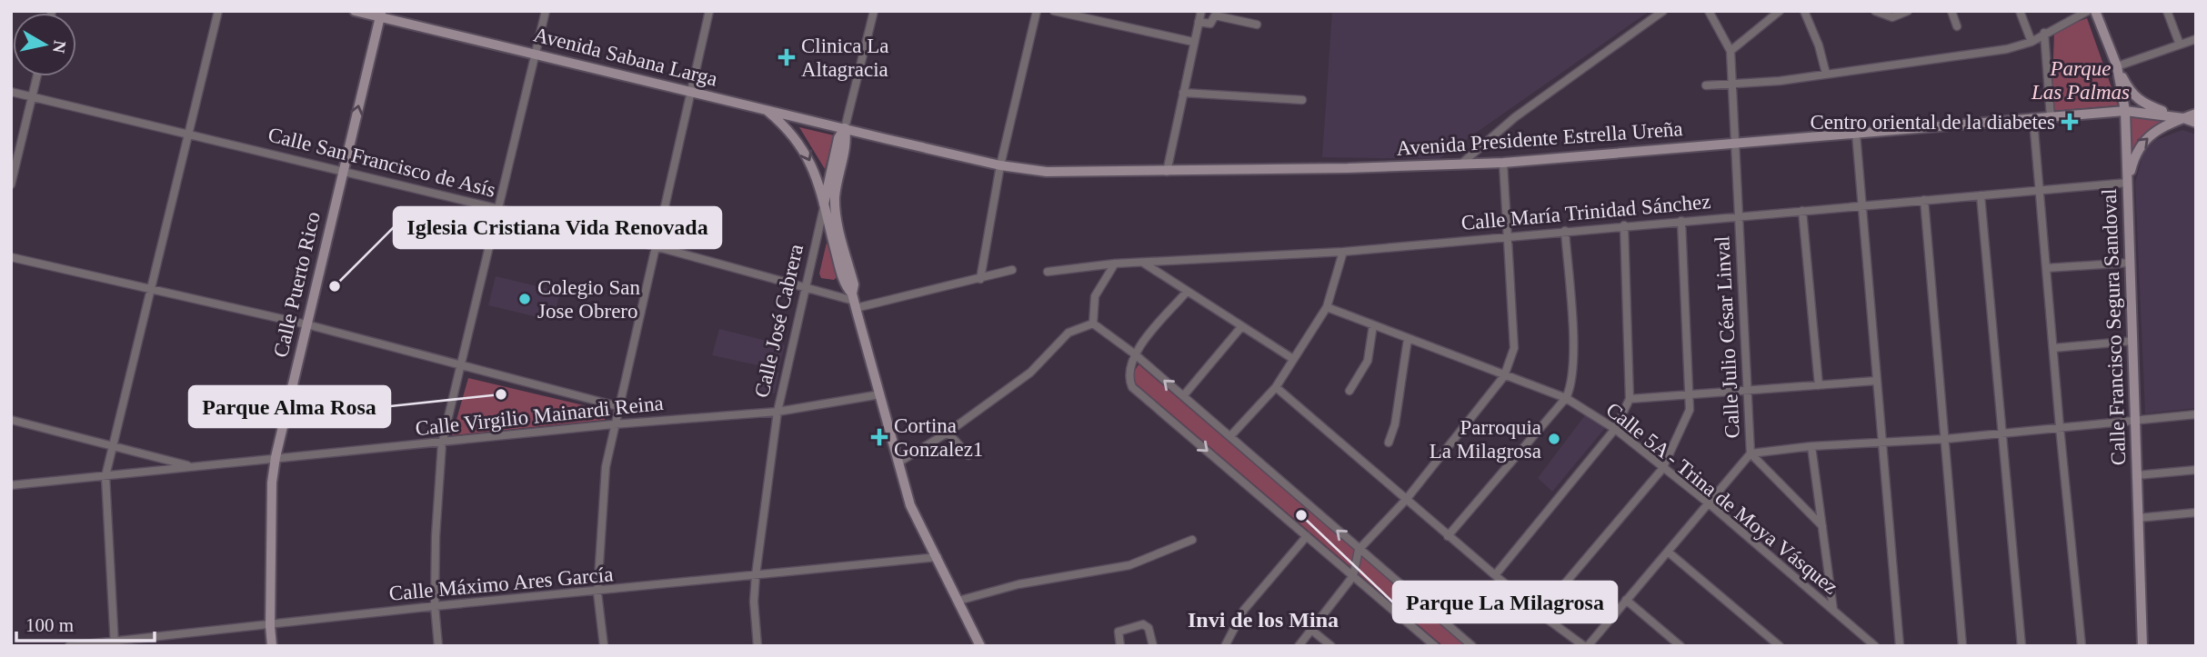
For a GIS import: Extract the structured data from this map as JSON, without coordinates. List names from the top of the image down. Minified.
{"streets":{"main road":["Avenida Sabana Larga","Avenida Presidente Estrella Ureña","Calle Puerto Rico","Calle José Cabrera","Calle Francisco Segura Sandoval"],"street":["Calle San Francisco de Asís","Calle María Trinidad Sánchez","Calle Julio César Linval","Calle Virgilio Mainardi Reina","Calle 5A - Trina de Moya Vásquez","Calle Máximo Ares García"]},"crossings":[["Avenida Sabana Larga","Avenida Presidente Estrella Ureña"],["Avenida Sabana Larga","Calle Puerto Rico"],["Avenida Sabana Larga","Calle José Cabrera"],["Avenida Presidente Estrella Ureña","Calle Francisco Segura Sandoval"],["Avenida Presidente Estrella Ureña","Calle Julio César Linval"],["Calle San Francisco de Asís","Calle Puerto Rico"],["Calle San Francisco de Asís","Calle José Cabrera"],["Calle María Trinidad Sánchez","Calle Francisco Segura Sandoval"],["Calle María Trinidad Sánchez","Calle Julio César Linval"],["Calle Puerto Rico","Calle Virgilio Mainardi Reina"],["Calle Puerto Rico","Calle Máximo Ares García"],["Calle José Cabrera","Calle Virgilio Mainardi Reina"],["Calle José Cabrera","Calle Máximo Ares García"],["Calle Julio César Linval","Calle 5A - Trina de Moya Vásquez"]],"districts":["Invi de los Mina"],"parks":["Parque Las Palmas"],"places":{"health":["Clinica La Altagracia","Centro oriental de la diabetes","Cortina Gonzalez1"],"other":["Iglesia Cristiana Vida Renovada","Colegio San Jose Obrero","Parque Alma Rosa","Parroquia La Milagrosa","Parque La Milagrosa"]},"scale_bar":"100 m","north":"right"}
